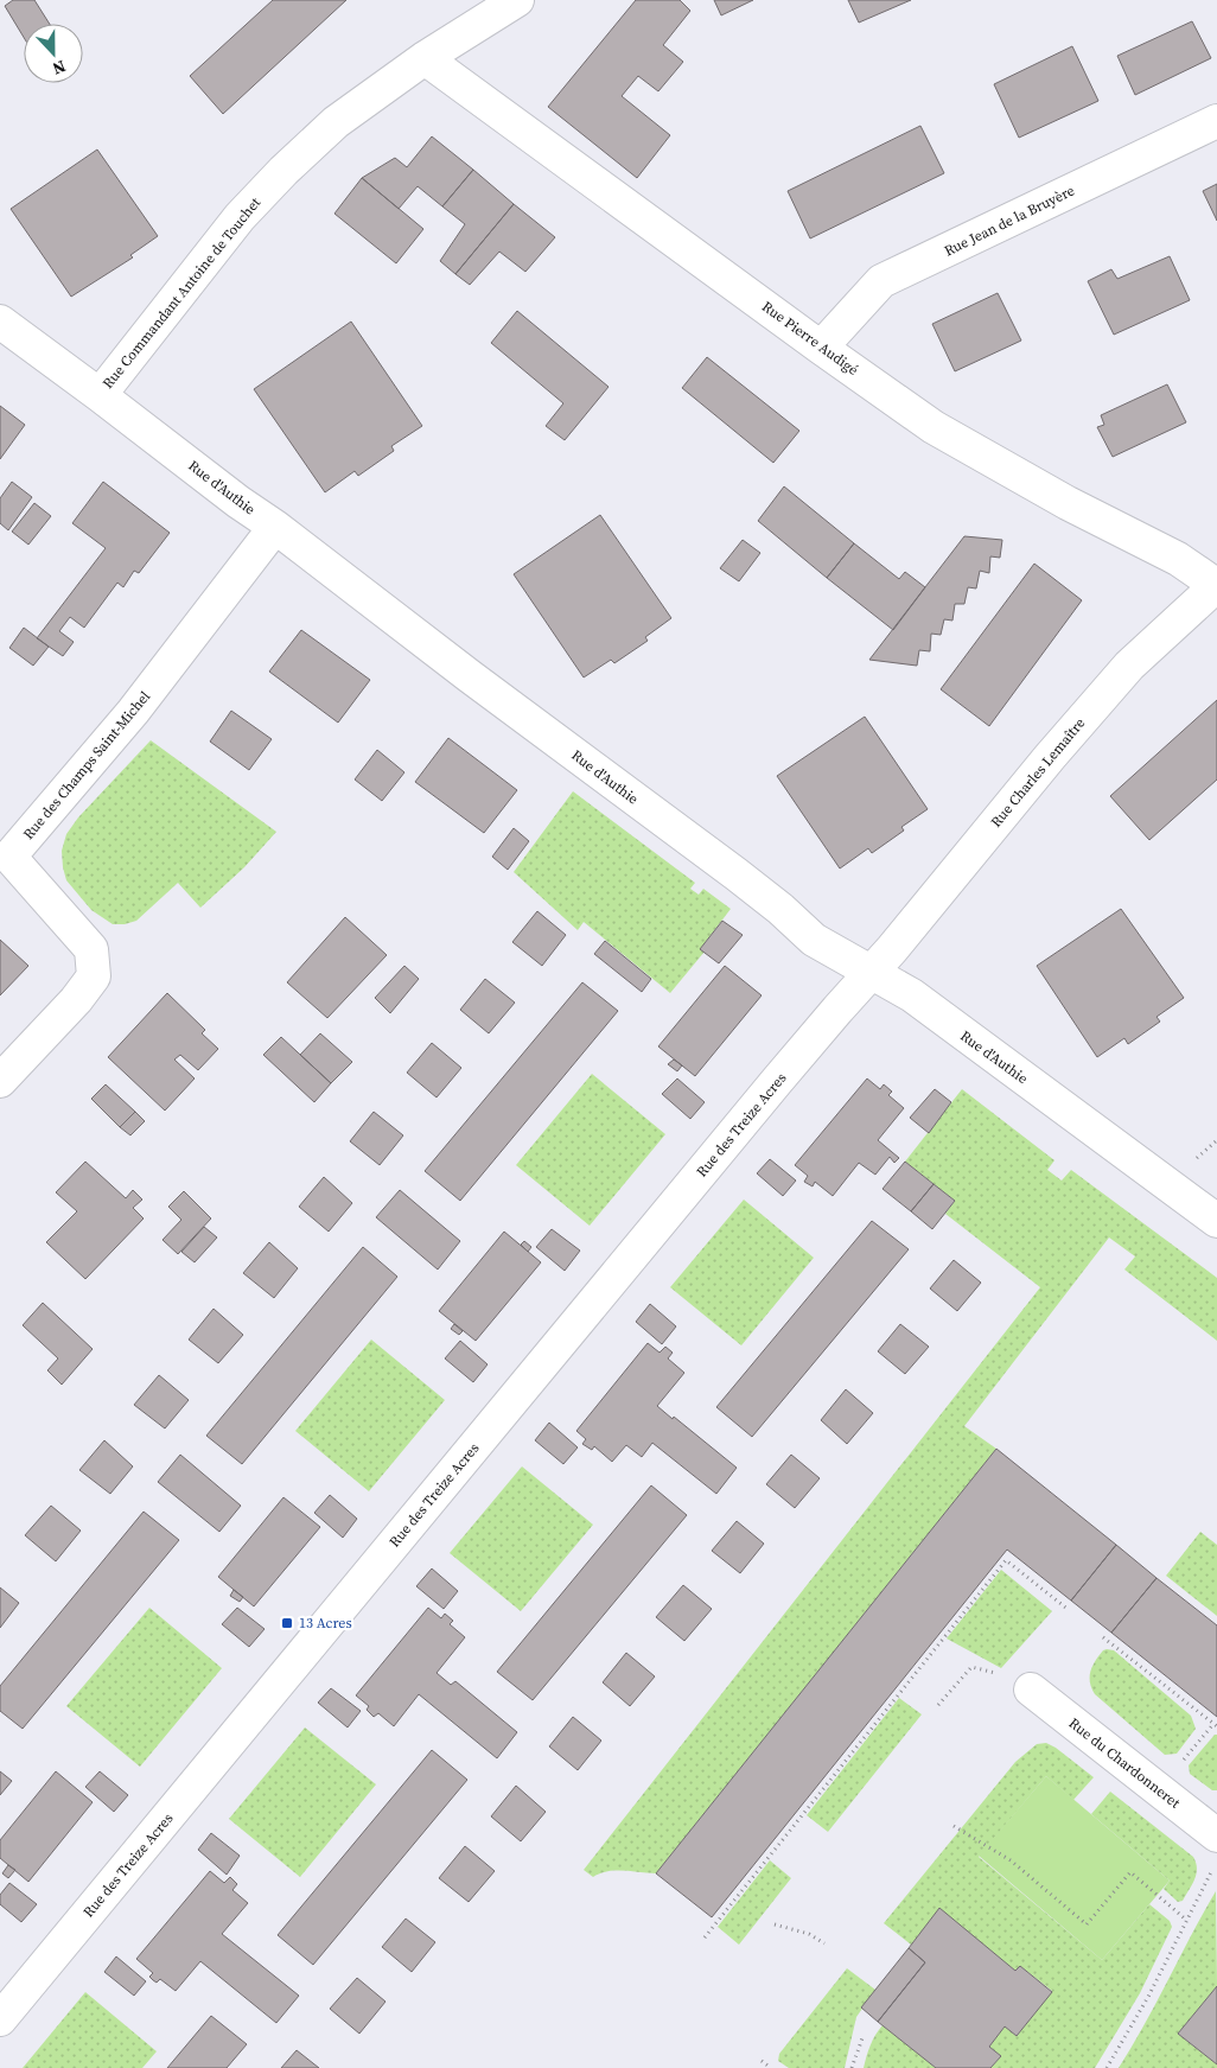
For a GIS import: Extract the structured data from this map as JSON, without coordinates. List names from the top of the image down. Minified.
{"streets":{"street":["Rue Jean de la Bruyère","Rue Commandant Antoine de Touchet","Rue Pierre Audigé","Rue d'Authie","Rue des Champs Saint-Michel","Rue Charles Lemaître","Rue des Treize Acres","Rue du Chardonneret"]},"crossings":[["Rue Jean de la Bruyère","Rue Pierre Audigé"],["Rue Commandant Antoine de Touchet","Rue Pierre Audigé"],["Rue Commandant Antoine de Touchet","Rue d'Authie"],["Rue Pierre Audigé","Rue Charles Lemaître"],["Rue d'Authie","Rue des Champs Saint-Michel"],["Rue d'Authie","Rue Charles Lemaître"],["Rue d'Authie","Rue des Treize Acres"],["Rue Charles Lemaître","Rue des Treize Acres"]],"places":{"transit":["13 Acres"]},"north":"bottom"}
